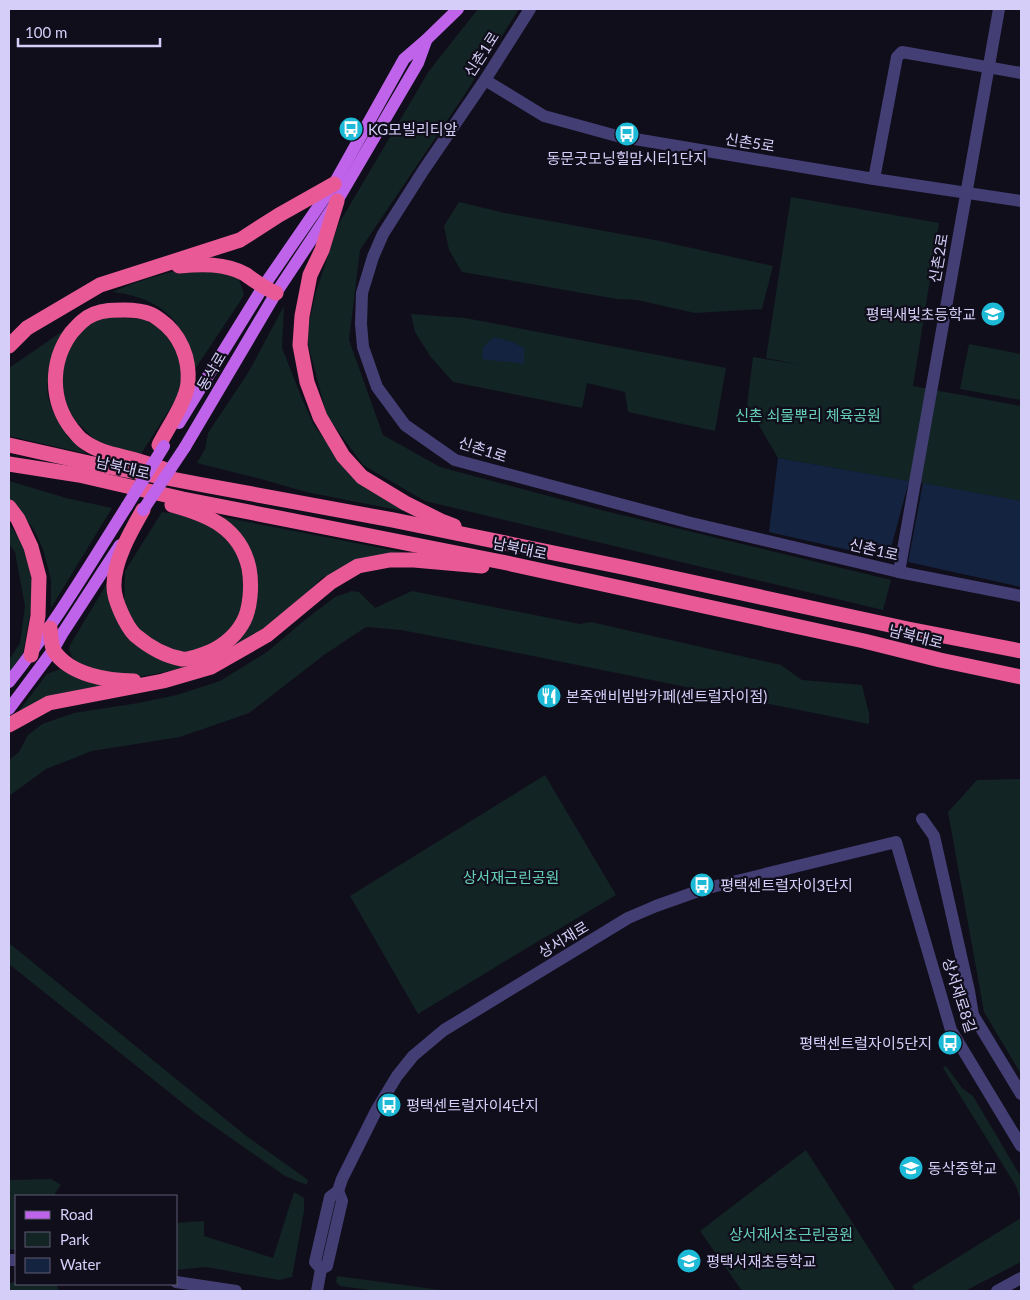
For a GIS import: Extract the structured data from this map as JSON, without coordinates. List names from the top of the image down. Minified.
{"streets":{"highway":["남북대로"],"main road":["동삭로"],"street":["신촌1로","신촌5로","신촌2로","상서재로","상서재로8길"]},"crossings":[["신촌1로","신촌5로"],["신촌1로","신촌2로"],["신촌5로","신촌2로"],["상서재로","상서재로8길"]],"parks":["신촌 쇠물뿌리 체육공원","상서재근린공원","상서재서초근린공원"],"places":{"bus stop":["KG모빌리티앞","동문굿모닝힐맘시티1단지","평택센트럴자이3단지","평택센트럴자이5단지","평택센트럴자이4단지"],"school or university":["평택새빛초등학교","동삭중학교","평택서재초등학교"],"restaurant":["본죽앤비빔밥카페(센트럴자이점)"]},"legend":["Road","Park","Water"],"scale_bar":"100 m"}
